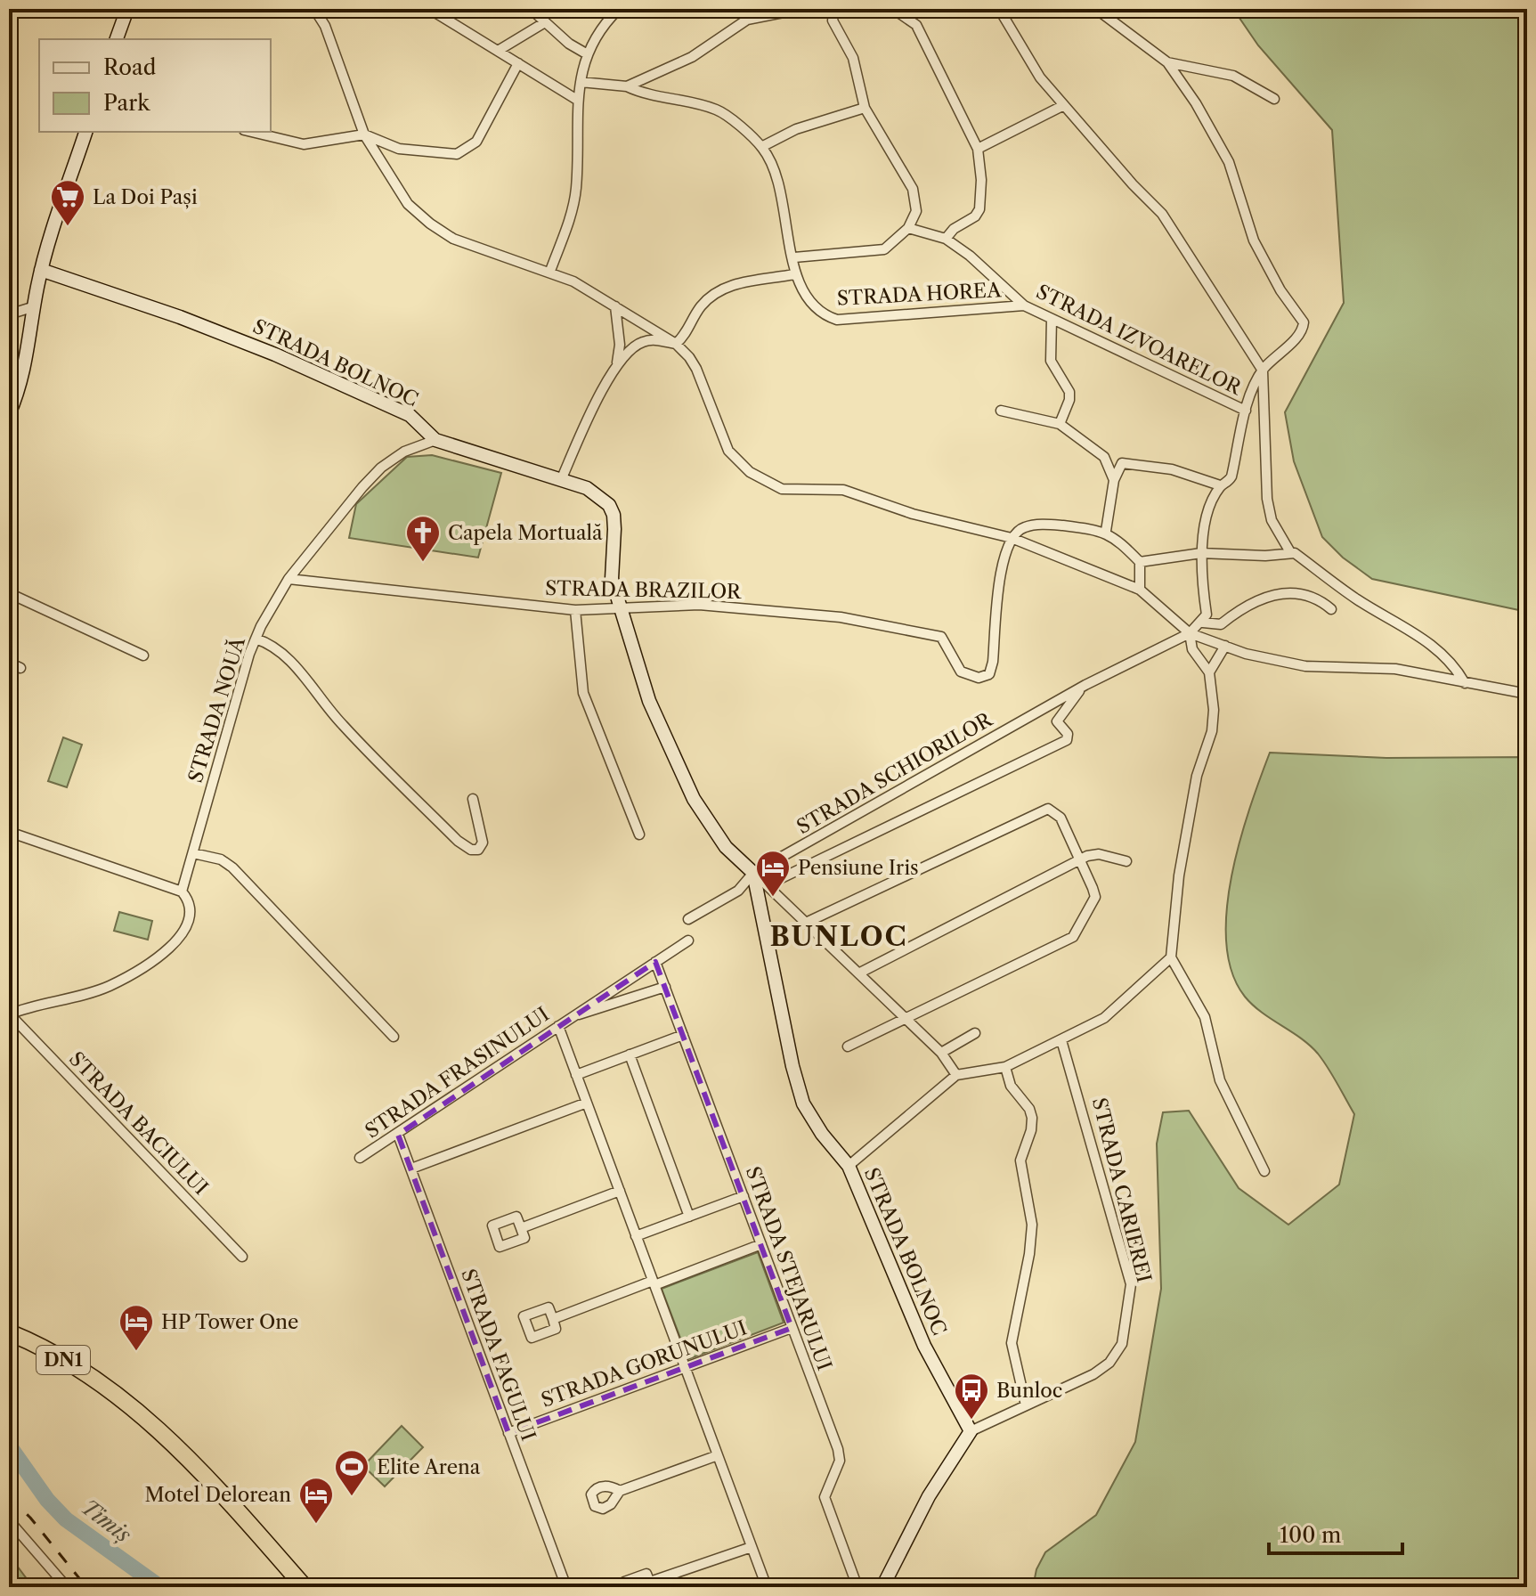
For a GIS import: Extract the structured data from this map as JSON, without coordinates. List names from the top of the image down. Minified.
{"streets":{"highway":["DN1"],"street":["STRADA HOREA","STRADA IZVOARELOR","STRADA BOLNOC","STRADA BRAZILOR","STRADA NOUĂ","STRADA SCHIORILOR","STRADA FRASINULUI","STRADA BACIULUI","STRADA CARIEREI","STRADA STEJARULUI","STRADA FAGULUI","STRADA GORUNULUI"]},"crossings":[["STRADA HOREA","STRADA IZVOARELOR"],["STRADA BOLNOC","STRADA BRAZILOR"],["STRADA BOLNOC","STRADA NOUĂ"],["STRADA BOLNOC","STRADA SCHIORILOR"],["STRADA BOLNOC","STRADA CARIEREI"],["STRADA BRAZILOR","STRADA NOUĂ"],["STRADA NOUĂ","STRADA BACIULUI"],["STRADA FRASINULUI","STRADA STEJARULUI"],["STRADA FRASINULUI","STRADA FAGULUI"],["STRADA STEJARULUI","STRADA GORUNULUI"],["STRADA FAGULUI","STRADA GORUNULUI"]],"districts":["BUNLOC"],"water":["Timiș"],"places":{"supermarket":["La Doi Pași"],"church":["Capela Mortuală"],"hotel":["Pensiune Iris","HP Tower One","Motel Delorean"],"bus stop":["Bunloc"],"sports":["Elite Arena"]},"legend":["Road","Park"],"scale_bar":"100 m"}
